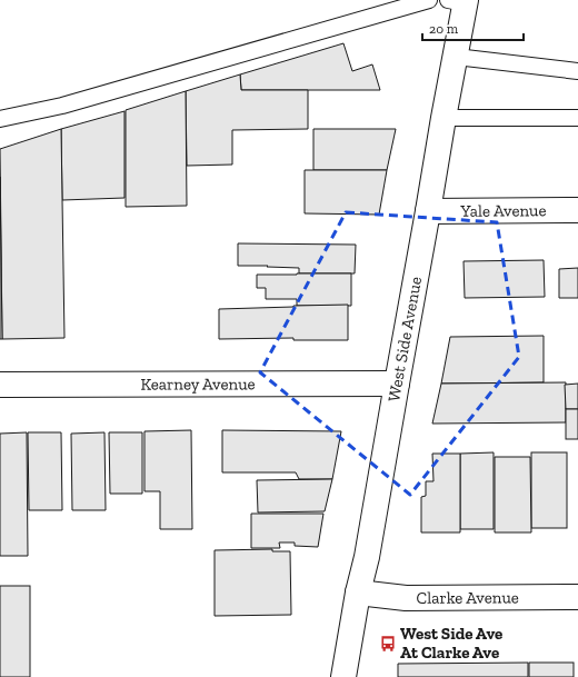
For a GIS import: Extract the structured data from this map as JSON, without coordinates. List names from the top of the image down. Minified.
{"streets":{"street":["Yale Avenue","West Side Avenue","Kearney Avenue","Clarke Avenue"]},"crossings":[["Yale Avenue","West Side Avenue"],["West Side Avenue","Kearney Avenue"],["West Side Avenue","Clarke Avenue"]],"places":{"bus stop":["West Side Ave At Clarke Ave"]},"scale_bar":"20 m"}
